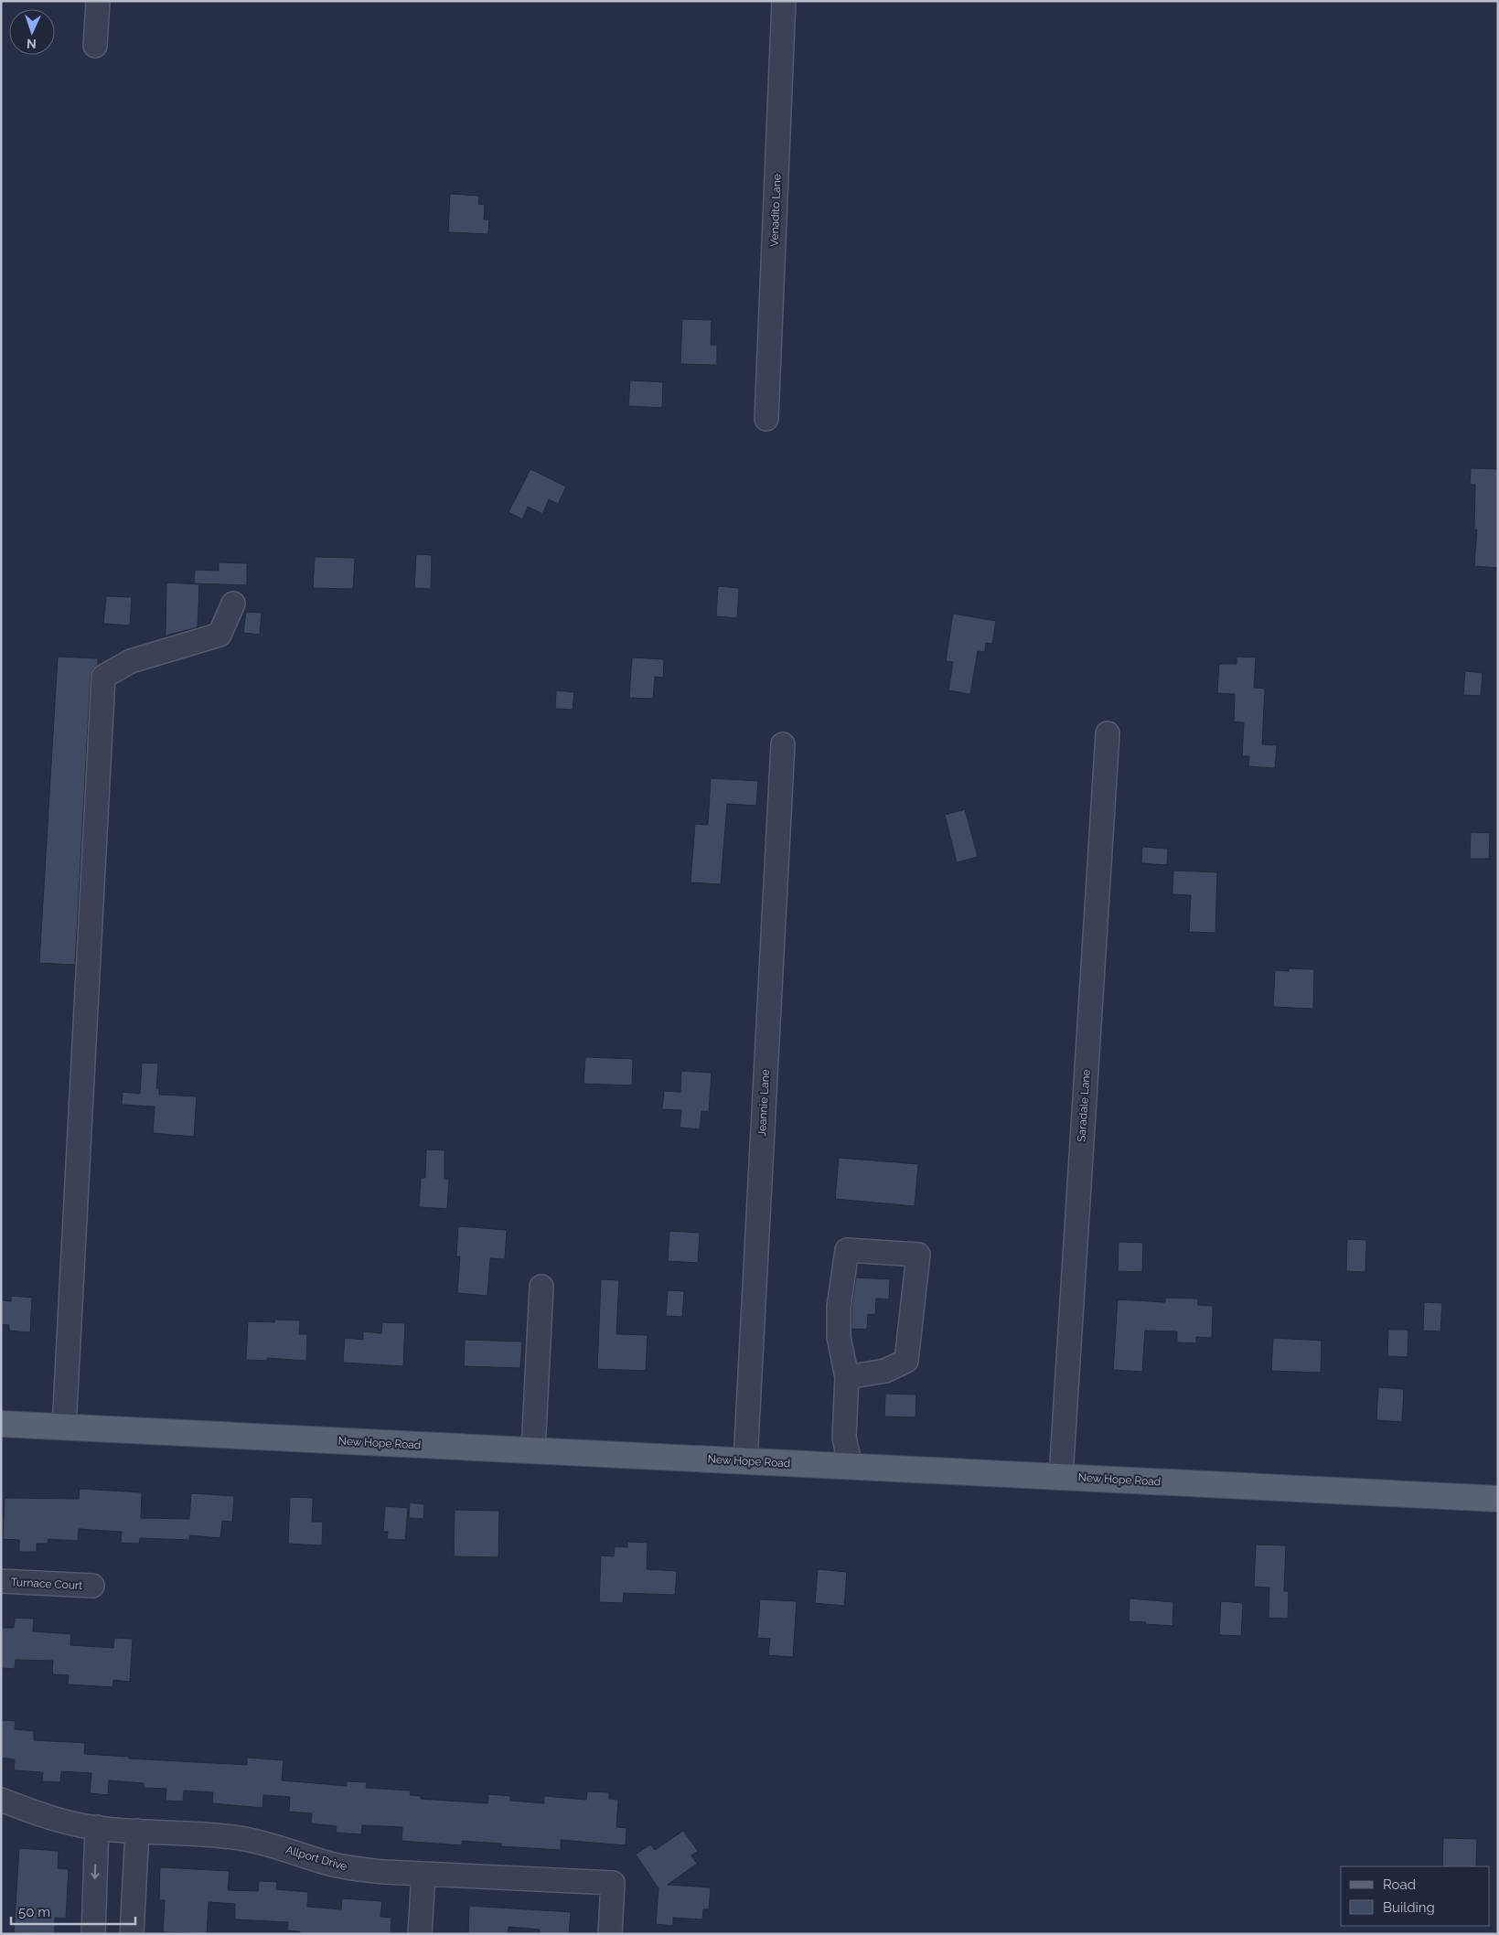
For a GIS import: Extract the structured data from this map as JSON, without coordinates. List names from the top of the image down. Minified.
{"streets":{"main road":["New Hope Road"],"street":["Venadito Lane","Jeannie Lane","Saradale Lane","Turnace Court","Allport Drive"]},"crossings":[["Jeannie Lane","New Hope Road"],["Saradale Lane","New Hope Road"]],"legend":["Road","Building"],"scale_bar":"50 m","north":"bottom"}
